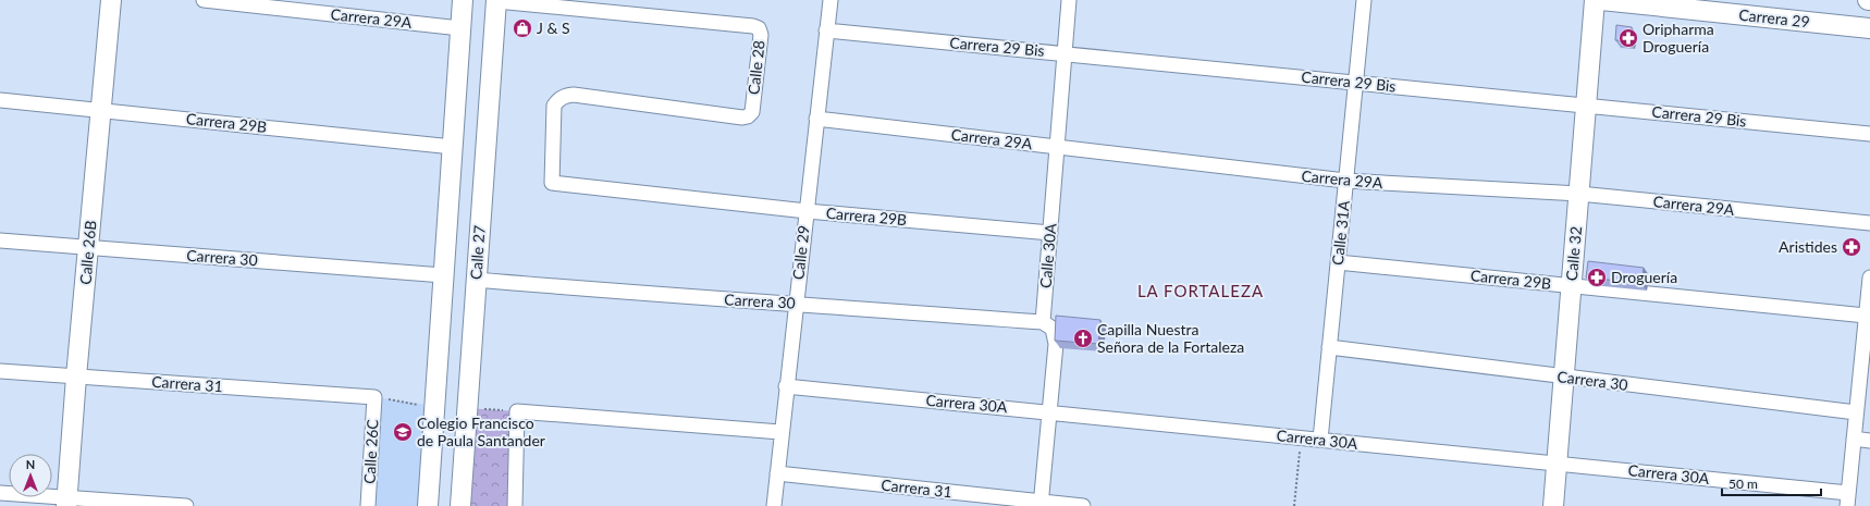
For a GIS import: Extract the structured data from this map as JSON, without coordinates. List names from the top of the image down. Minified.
{"streets":{"street":["Carrera 29A","Carrera 29","Carrera 29 Bis","Calle 28","Carrera 29B","Calle 31A","Calle 26B","Calle 27","Calle 29","Calle 32","Calle 30A","Carrera 30","Carrera 31","Carrera 30A","Calle 26C"]},"crossings":[["Carrera 29A","Calle 31A"],["Carrera 29A","Calle 29"],["Carrera 29A","Calle 32"],["Carrera 29A","Calle 30A"],["Carrera 29 Bis","Calle 31A"],["Carrera 29 Bis","Calle 29"],["Carrera 29 Bis","Calle 32"],["Carrera 29 Bis","Calle 30A"],["Calle 28","Carrera 29B"],["Calle 28","Calle 27"],["Carrera 29B","Calle 31A"],["Carrera 29B","Calle 26B"],["Carrera 29B","Calle 29"],["Carrera 29B","Calle 32"],["Carrera 29B","Calle 30A"],["Calle 31A","Carrera 30"],["Calle 31A","Carrera 30A"],["Calle 26B","Carrera 30"],["Calle 26B","Carrera 31"],["Calle 27","Carrera 30"],["Calle 29","Carrera 30"],["Calle 29","Carrera 31"],["Calle 29","Carrera 30A"],["Calle 32","Carrera 30"],["Calle 32","Carrera 30A"],["Calle 30A","Carrera 30"],["Carrera 31","Calle 26C"]],"districts":["LA FORTALEZA"],"places":{"shop":["J & S"],"pharmacy":["Oripharma Droguería","Aristides","Droguería"],"church":["Capilla Nuestra Señora de la Fortaleza"],"school or university":["Colegio Francisco de Paula Santander"]},"scale_bar":"50 m","north":"top"}
